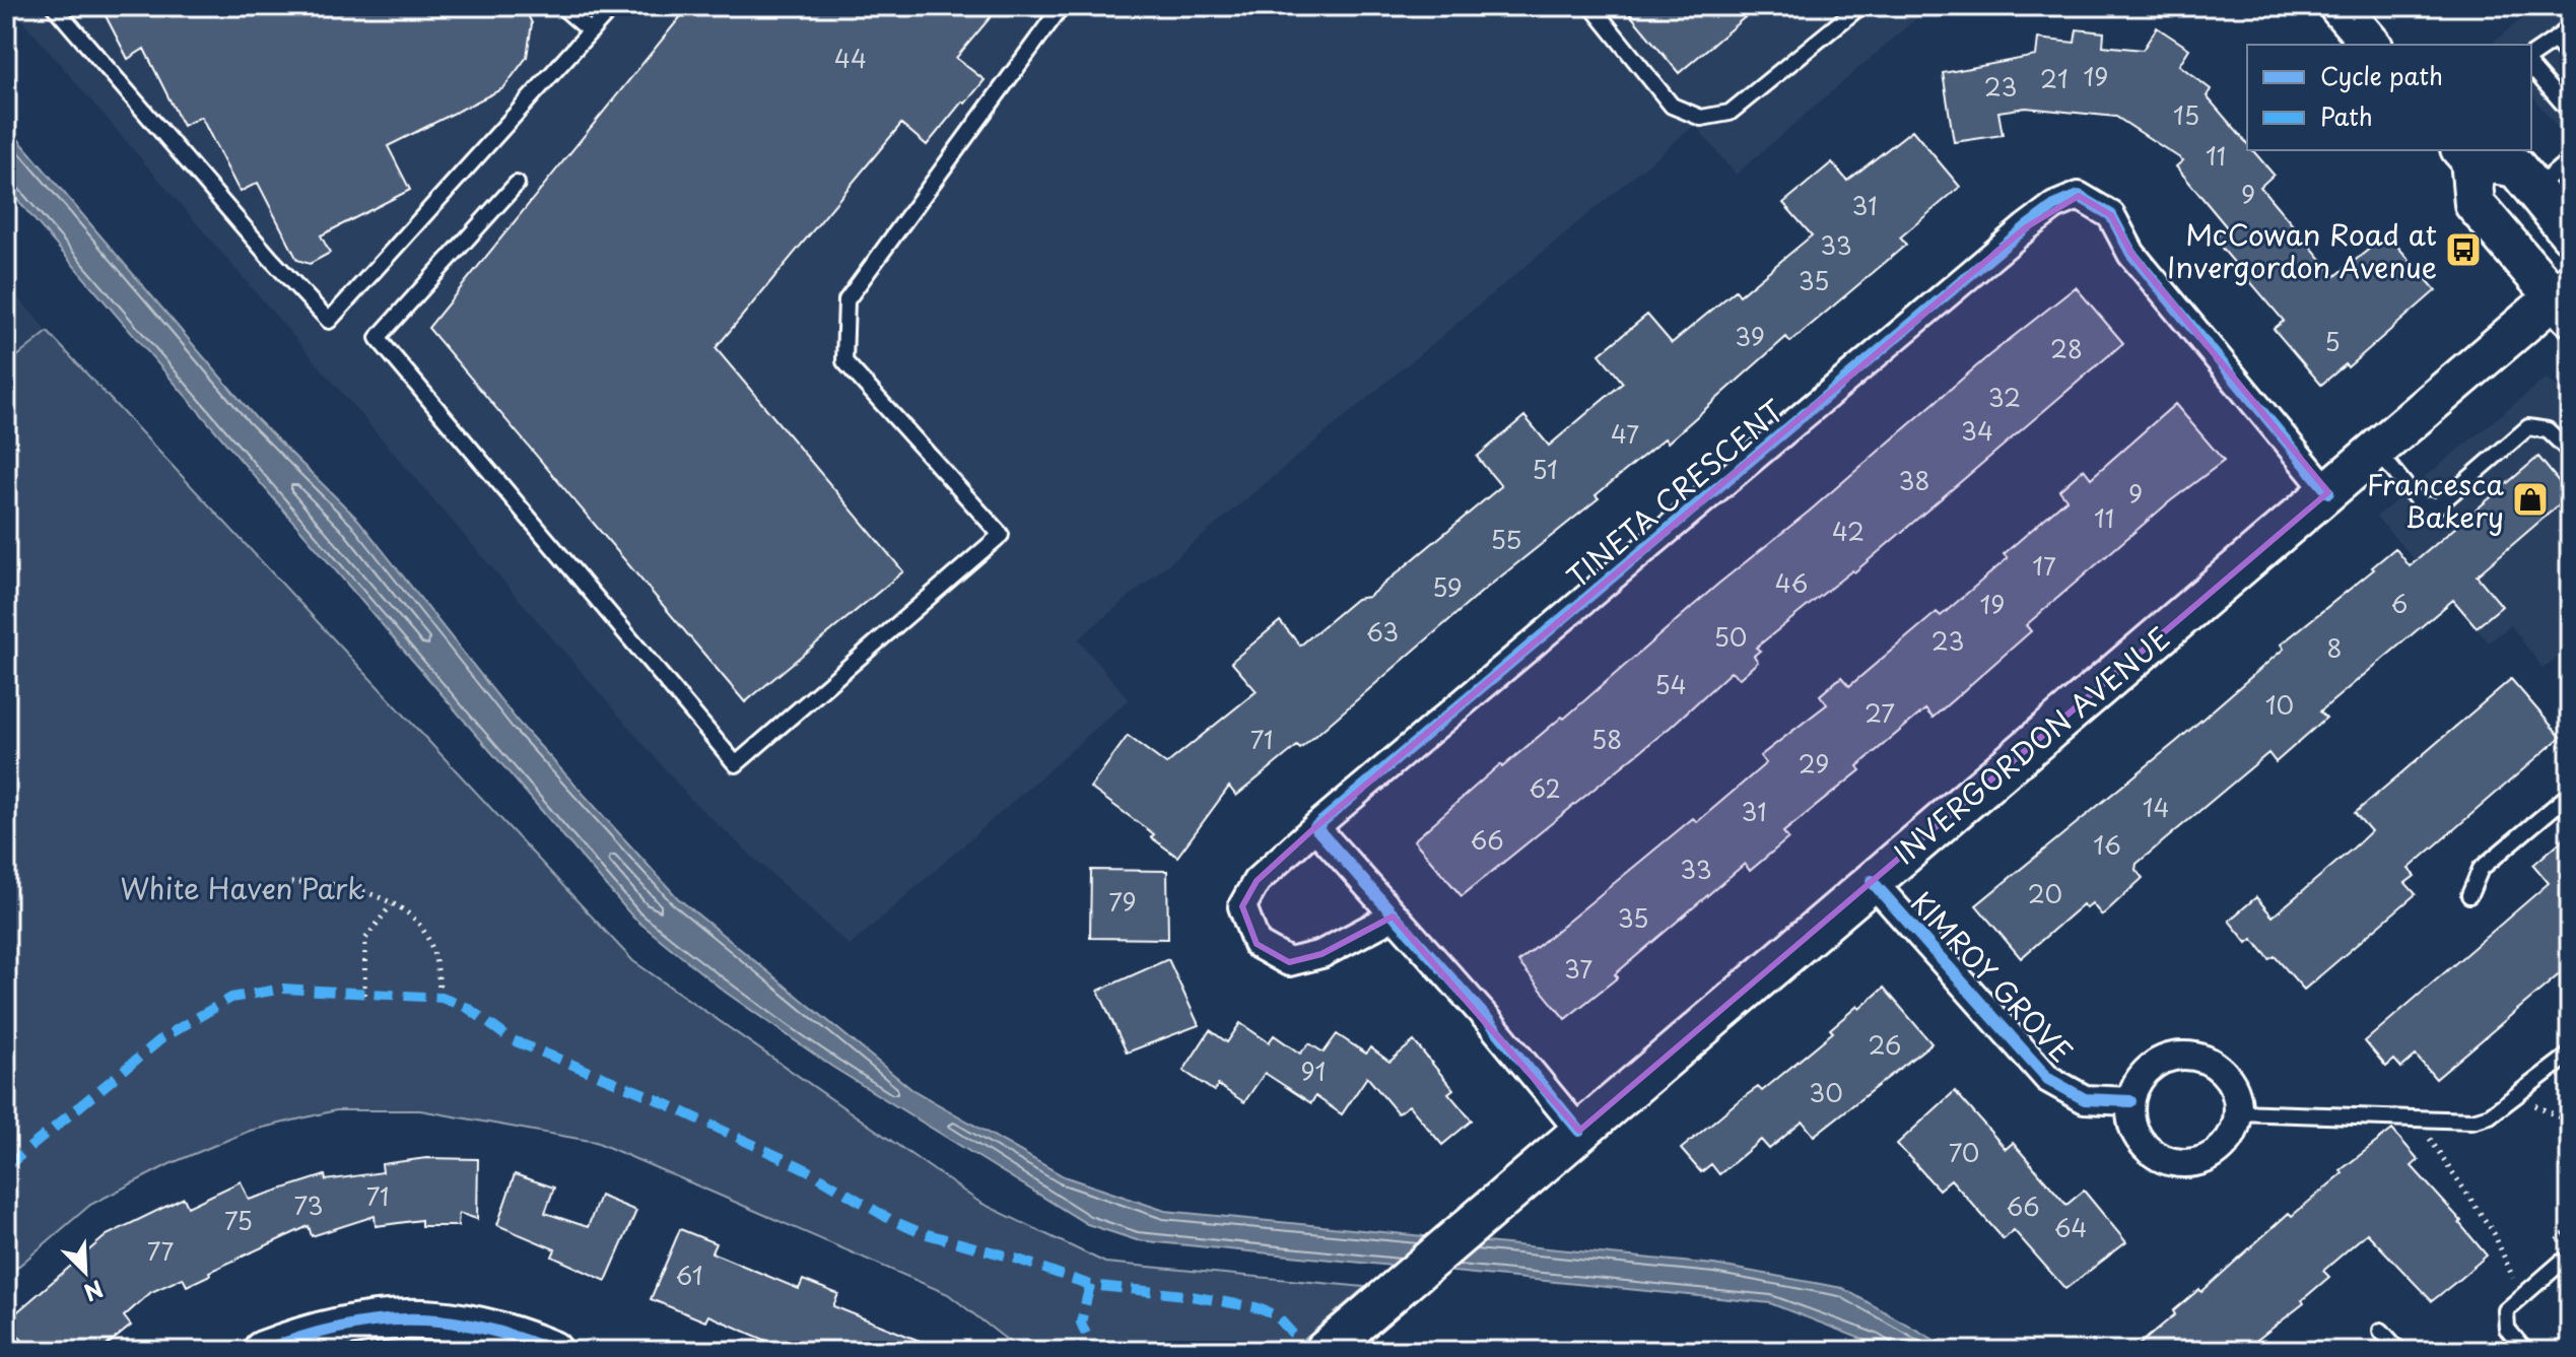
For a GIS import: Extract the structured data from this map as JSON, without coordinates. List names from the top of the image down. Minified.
{"streets":{"street":["TINETA CRESCENT","INVERGORDON AVENUE","KIMROY GROVE"]},"crossings":[["TINETA CRESCENT","INVERGORDON AVENUE"],["INVERGORDON AVENUE","KIMROY GROVE"]],"parks":["White Haven Park"],"places":{"bus stop":["McCowan Road at Invergordon Avenue"],"shop":["Francesca Bakery"]},"house_numbers":["44","19","21","23","15","11","9","31","33","35","39","5","28","32","34","47","51","38","9","11","42","55","17","46","59","6","19","63","50","23","8","54","10","27","71","58","29","62","14","31","66","16","33","20","79","35","37","26","91","30","70","71","73","66","75","64","77","61"],"legend":["Cycle path","Path"],"north":"bottom right"}
